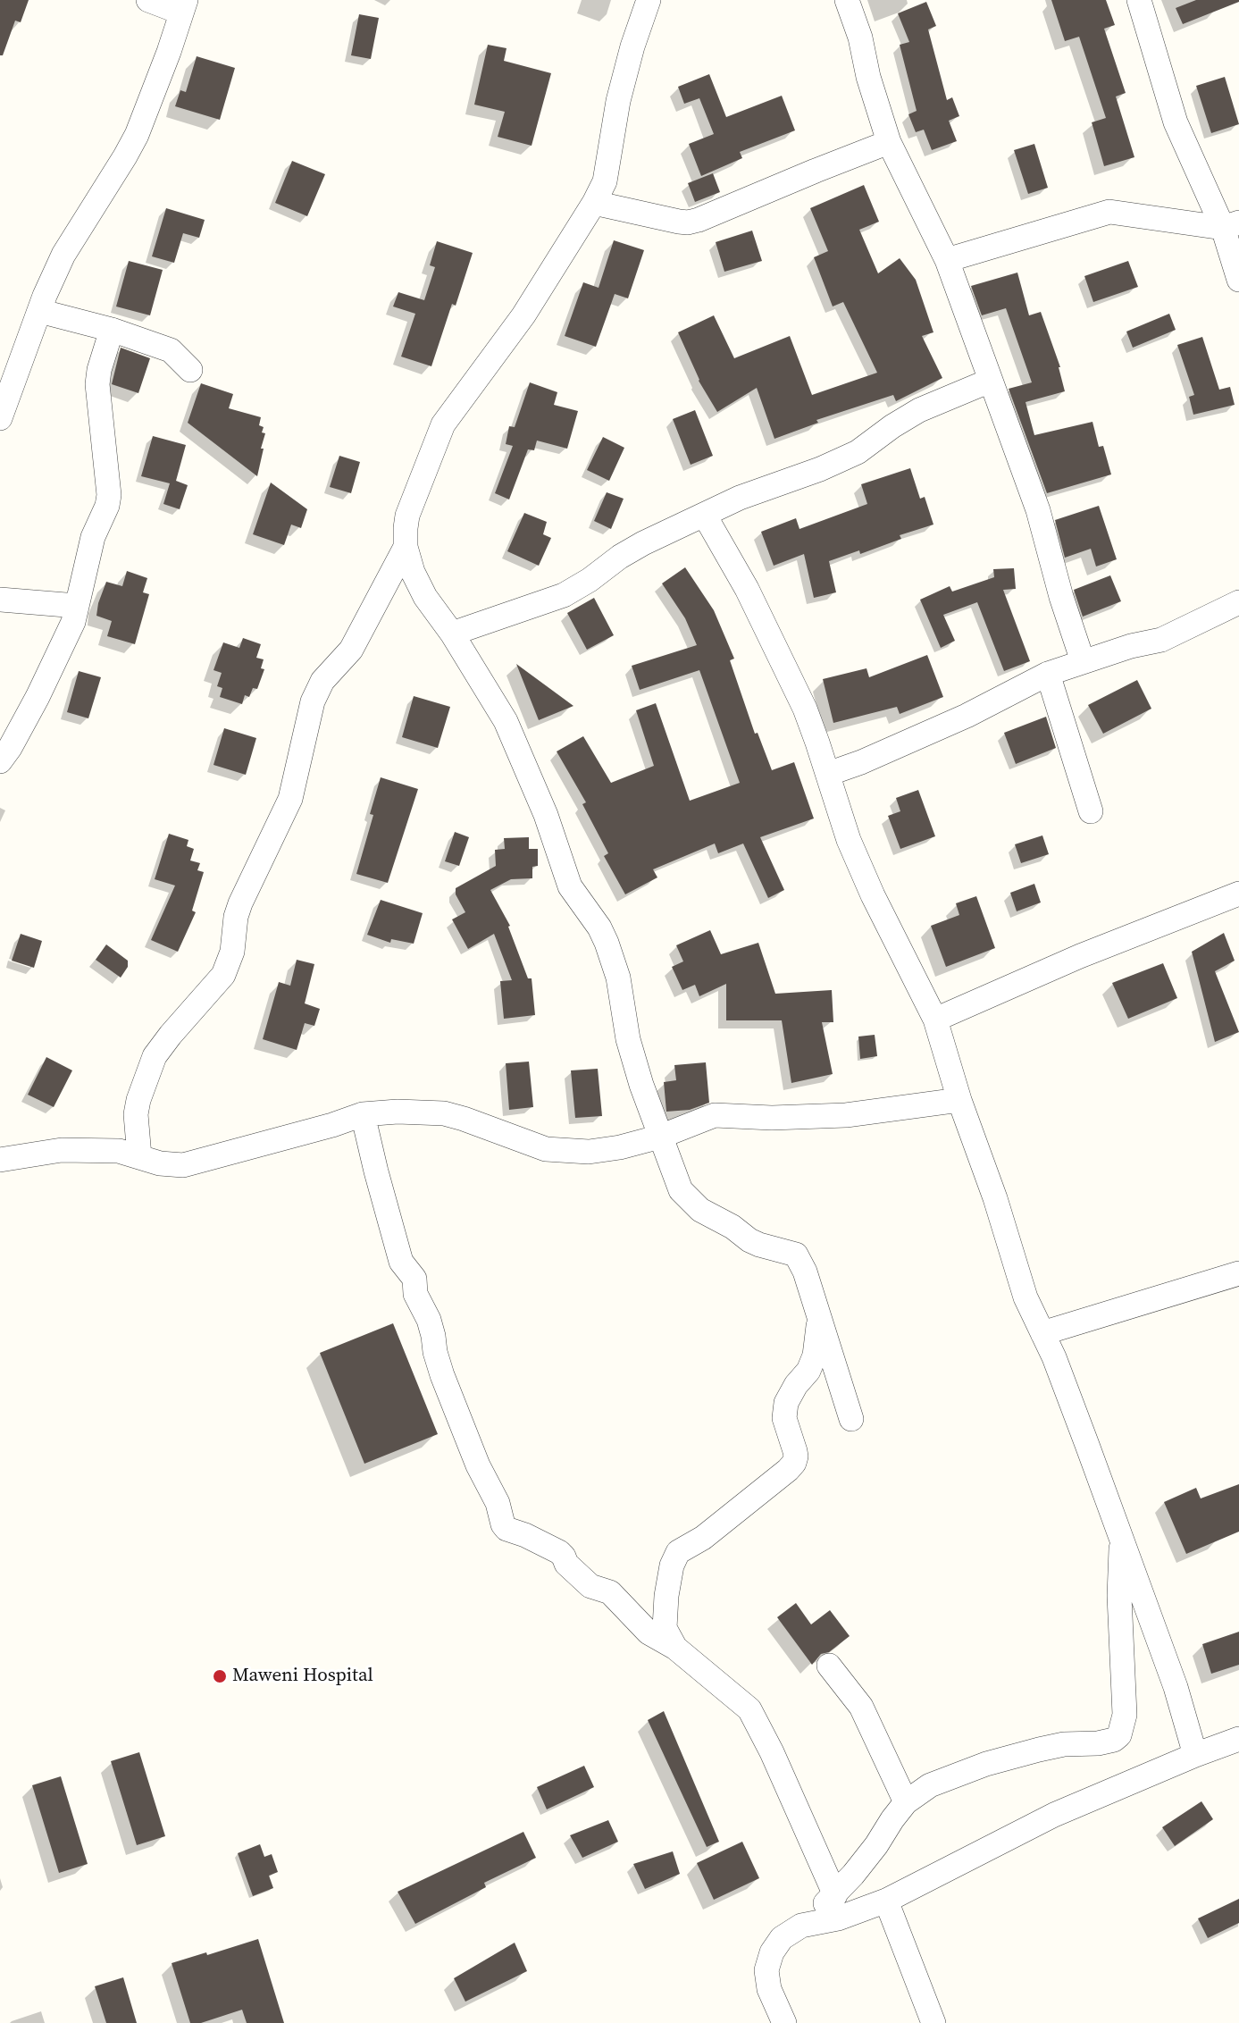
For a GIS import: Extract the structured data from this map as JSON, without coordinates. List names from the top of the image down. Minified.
{"places":["Maweni Hospital"]}
